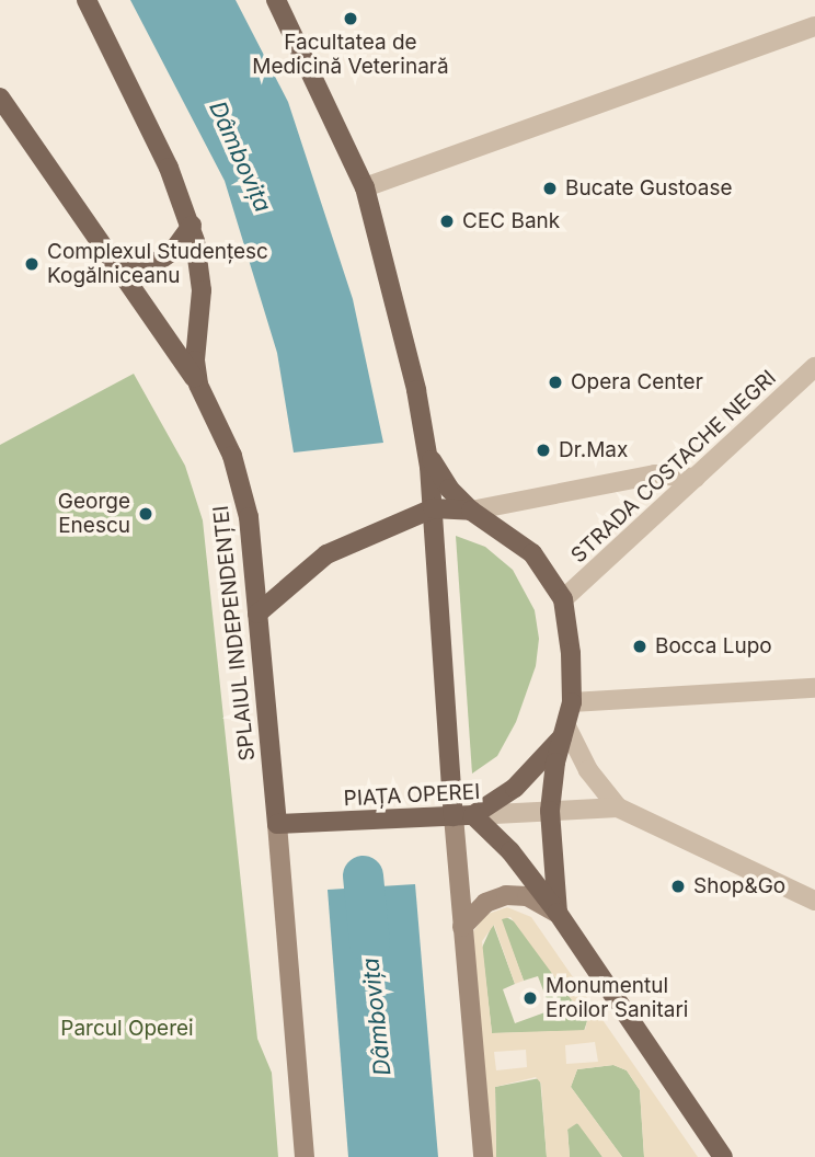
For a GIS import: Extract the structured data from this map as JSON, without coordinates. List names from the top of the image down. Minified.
{"streets":{"main road":["SPLAIUL INDEPENDENȚEI","PIAȚA OPEREI"],"street":["STRADA COSTACHE NEGRI"]},"crossings":[["SPLAIUL INDEPENDENȚEI","PIAȚA OPEREI"]],"water":["Dâmbovița"],"parks":["Parcul Operei"],"places":["Facultatea de Medicină Veterinară","Bucate Gustoase","CEC Bank","Complexul Studențesc Kogălniceanu","Opera Center","Dr.Max","George Enescu","Bocca Lupo","Shop&Go","Monumentul Eroilor Sanitari"]}
